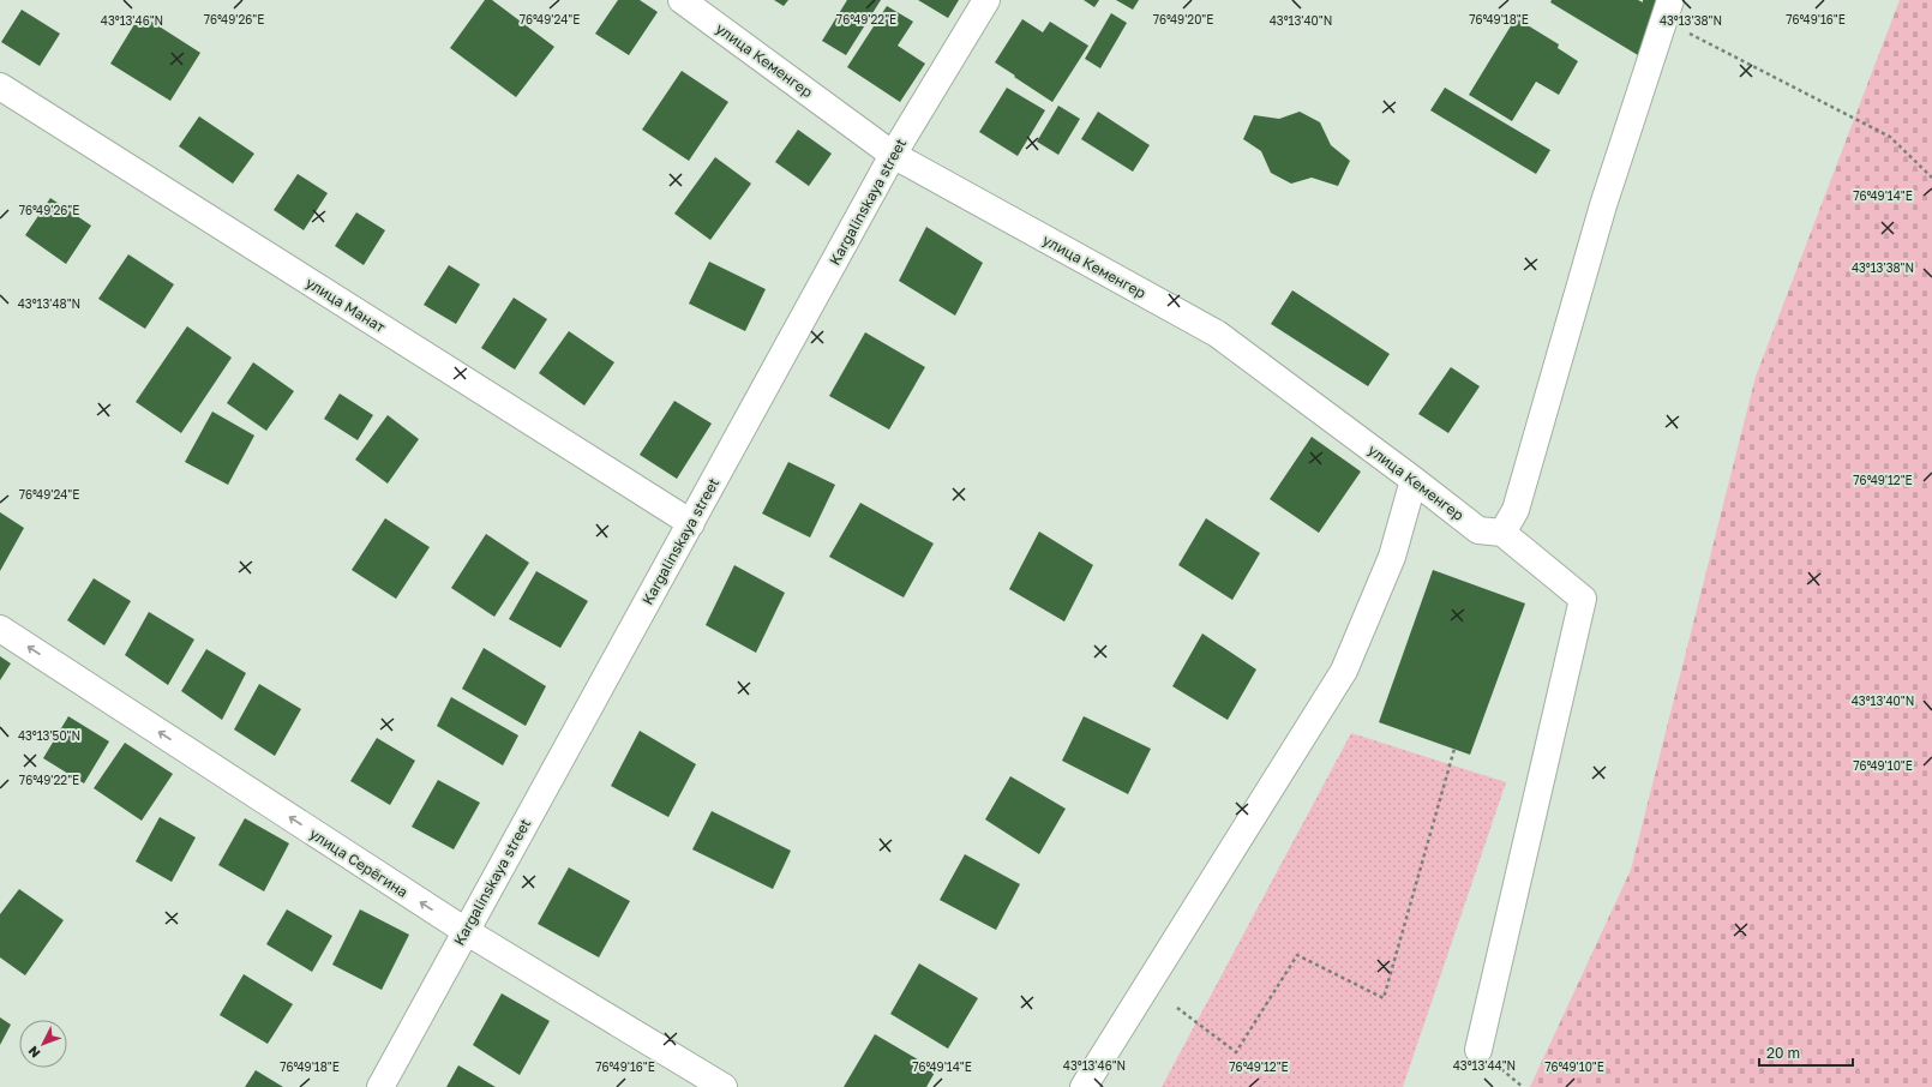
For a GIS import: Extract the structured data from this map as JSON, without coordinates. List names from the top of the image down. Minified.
{"streets":{"street":["улица Кеменгер","Kargalinskaya street","улица Манат","улица Серёгина"]},"crossings":[["улица Кеменгер","Kargalinskaya street"],["Kargalinskaya street","улица Манат"],["Kargalinskaya street","улица Серёгина"]],"one_way":["улица Серёгина"],"scale_bar":"20 m","north":"bottom left","coordinates":["76°49'26\"E","76°49'24\"E","76°49'22\"E","76°49'20\"E","76°49'18\"E","76°49'16\"E","43°13'46\"N","43°13'40\"N","43°13'38\"N","76°49'14\"E","43°13'48\"N","76°49'12\"E","43°13'50\"N","76°49'10\"E","43°13'44\"N"]}
